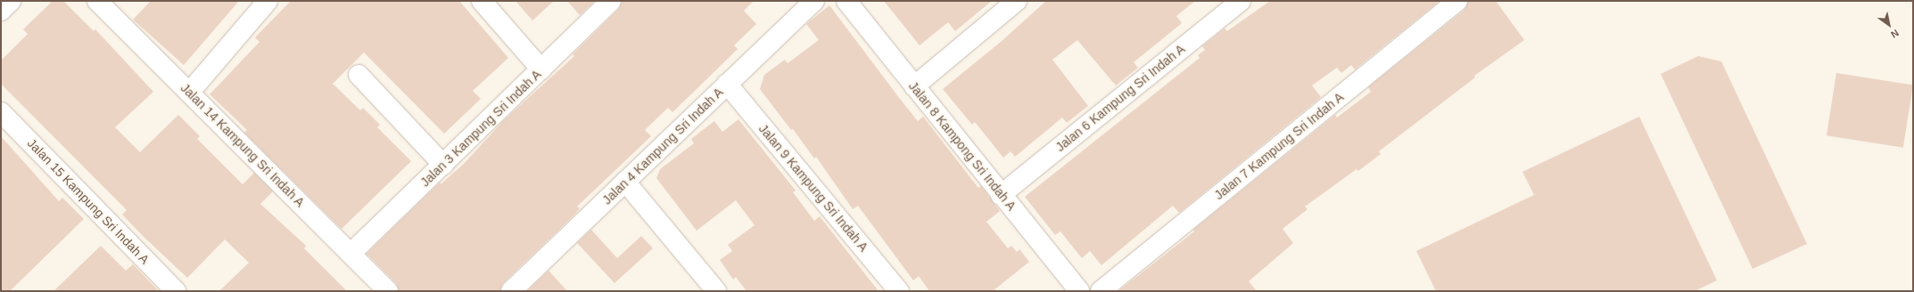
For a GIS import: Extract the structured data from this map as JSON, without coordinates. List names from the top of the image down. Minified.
{"streets":{"street":["Jalan 6 Kampung Sri Indah A","Jalan 3 Kampung Sri Indah A","Jalan 14 Kampung Sri Indah A","Jalan 4 Kampung Sri Indah A","Jalan 8 Kampong Sri Indah A","Jalan 7 Kampung Sri Indah A","Jalan 9 Kampung Sri Indah A","Jalan 15 Kampung Sri Indah A"]},"crossings":[["Jalan 6 Kampung Sri Indah A","Jalan 8 Kampong Sri Indah A"],["Jalan 3 Kampung Sri Indah A","Jalan 14 Kampung Sri Indah A"],["Jalan 4 Kampung Sri Indah A","Jalan 9 Kampung Sri Indah A"]],"north":"bottom right"}
